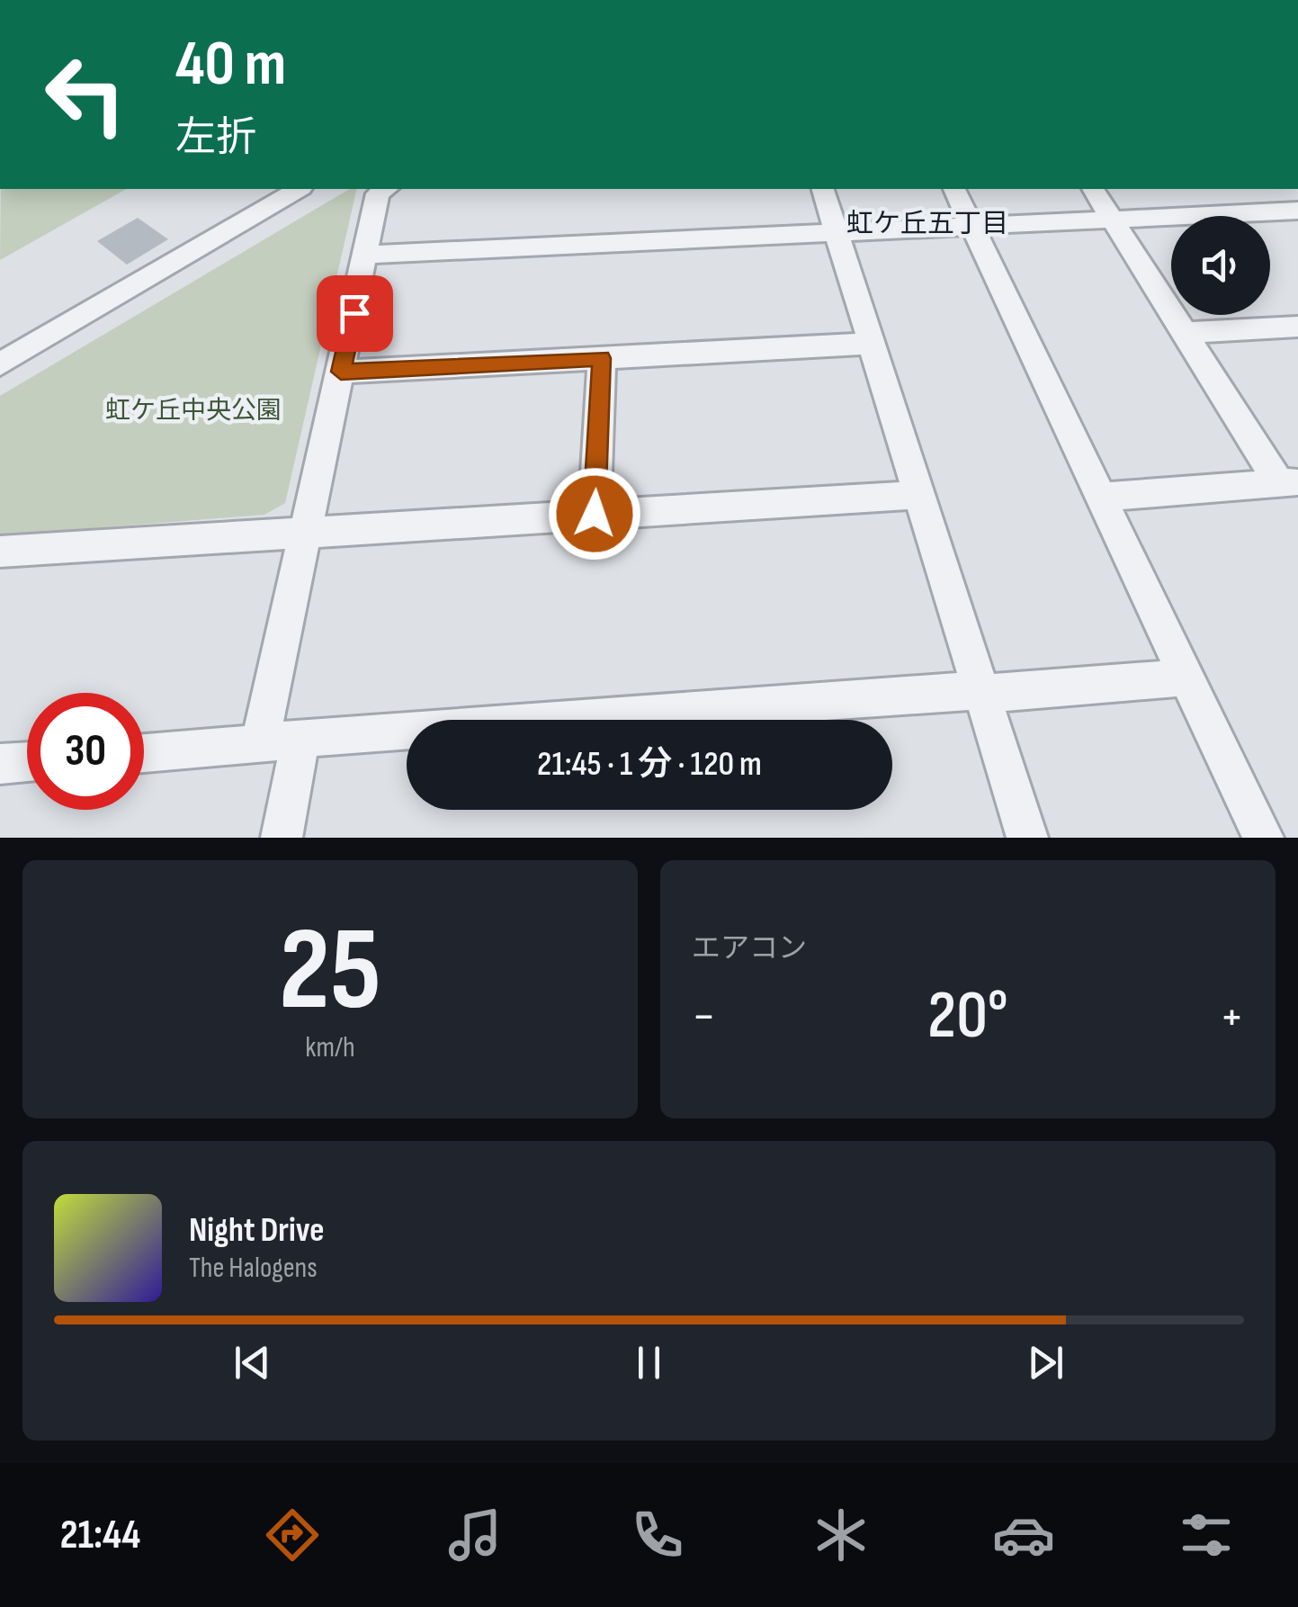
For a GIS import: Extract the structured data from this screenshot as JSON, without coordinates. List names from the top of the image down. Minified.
{"districts":["虹ケ丘五丁目"],"parks":["虹ケ丘中央公園"],"page":{"turn":["40 m","左折"],"limit":"30","trip":"21:45 · 1 分 · 120 m","tile":[["25","km/h"],"エアコン"],"heat":["−","20°","+"],"song":["Night Drive","The Halogens"],"tabs":"21:44"}}
